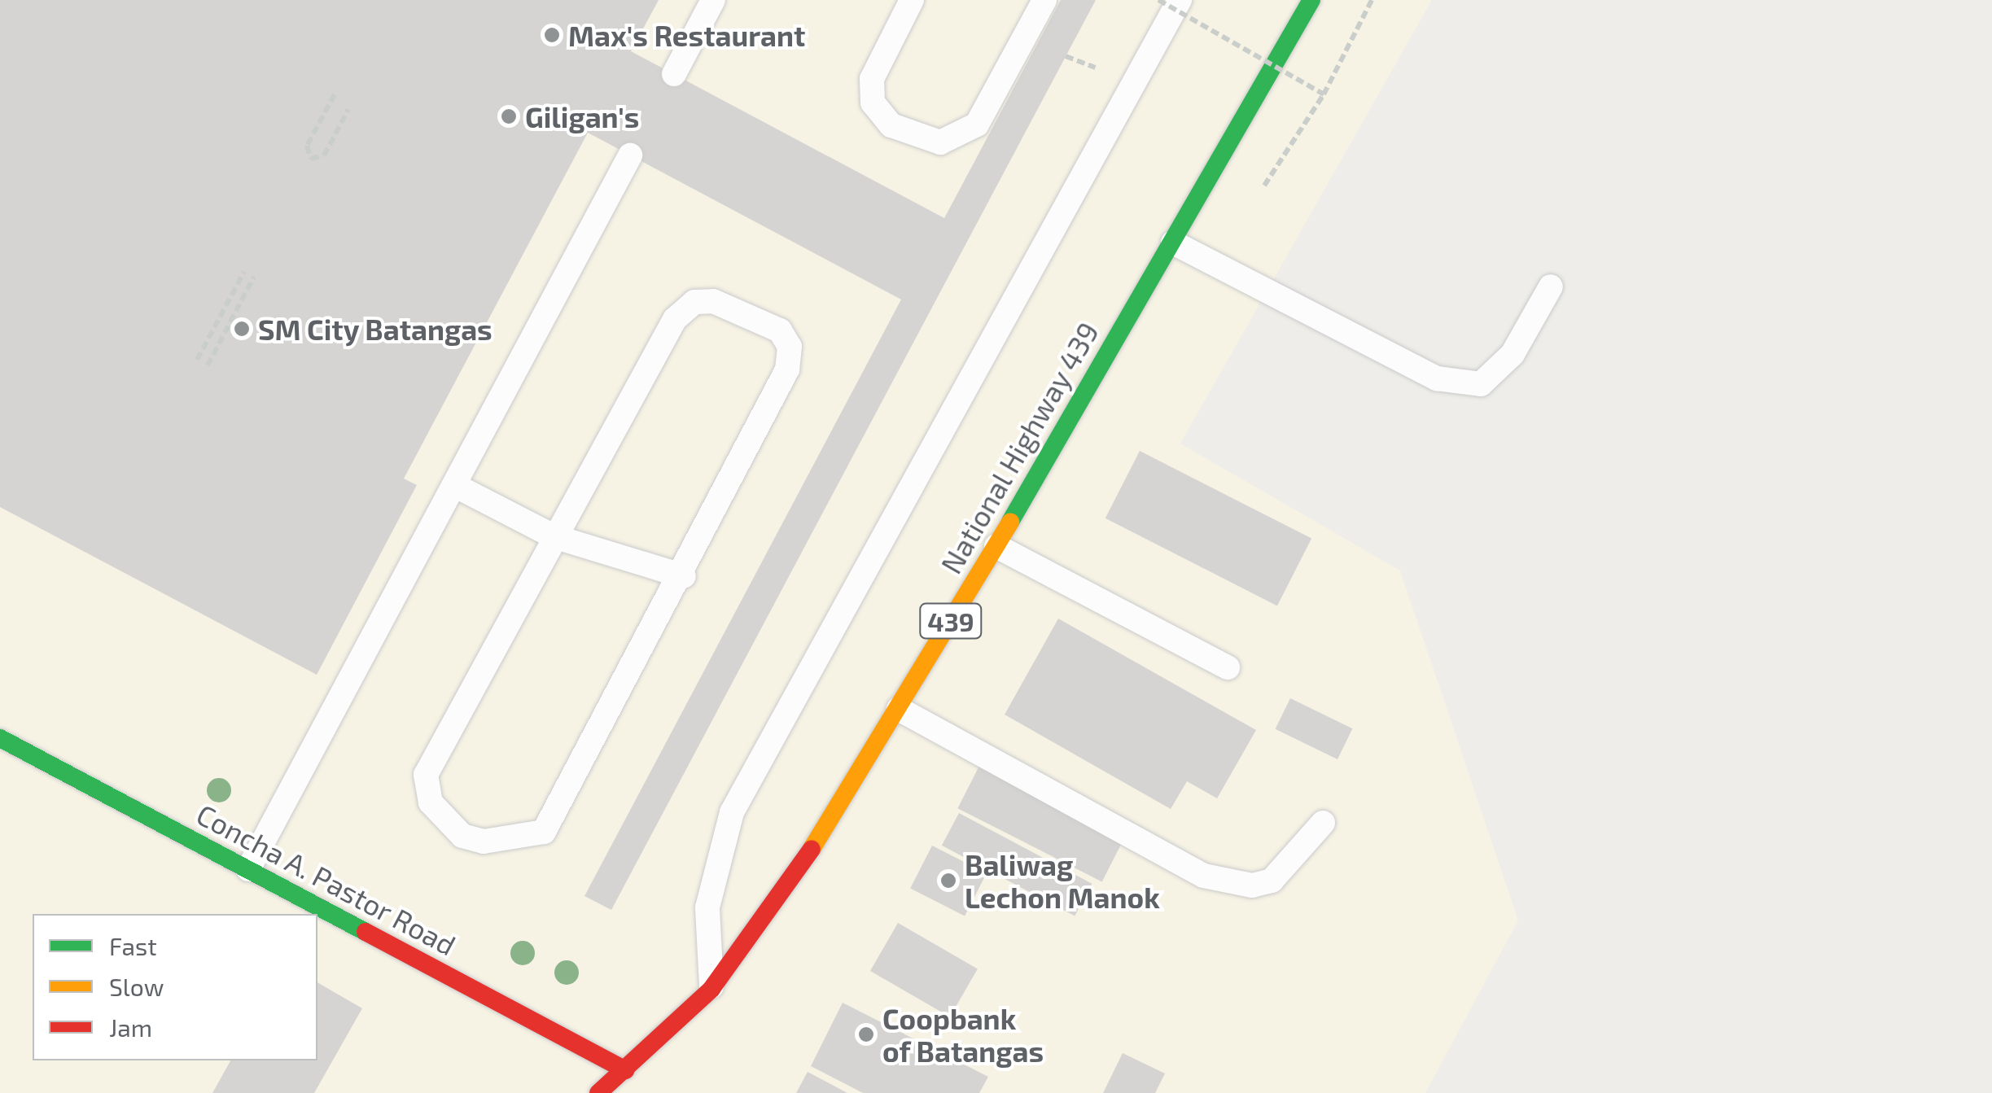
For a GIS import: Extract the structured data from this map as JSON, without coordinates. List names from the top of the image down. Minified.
{"streets":{"main road":["National Highway 439","439","Concha A. Pastor Road"]},"crossings":[["National Highway 439","Concha A. Pastor Road"]],"places":["Max's Restaurant","Giligan's","SM City Batangas","Baliwag Lechon Manok","Coopbank of Batangas"],"legend":["Fast","Slow","Jam"]}
